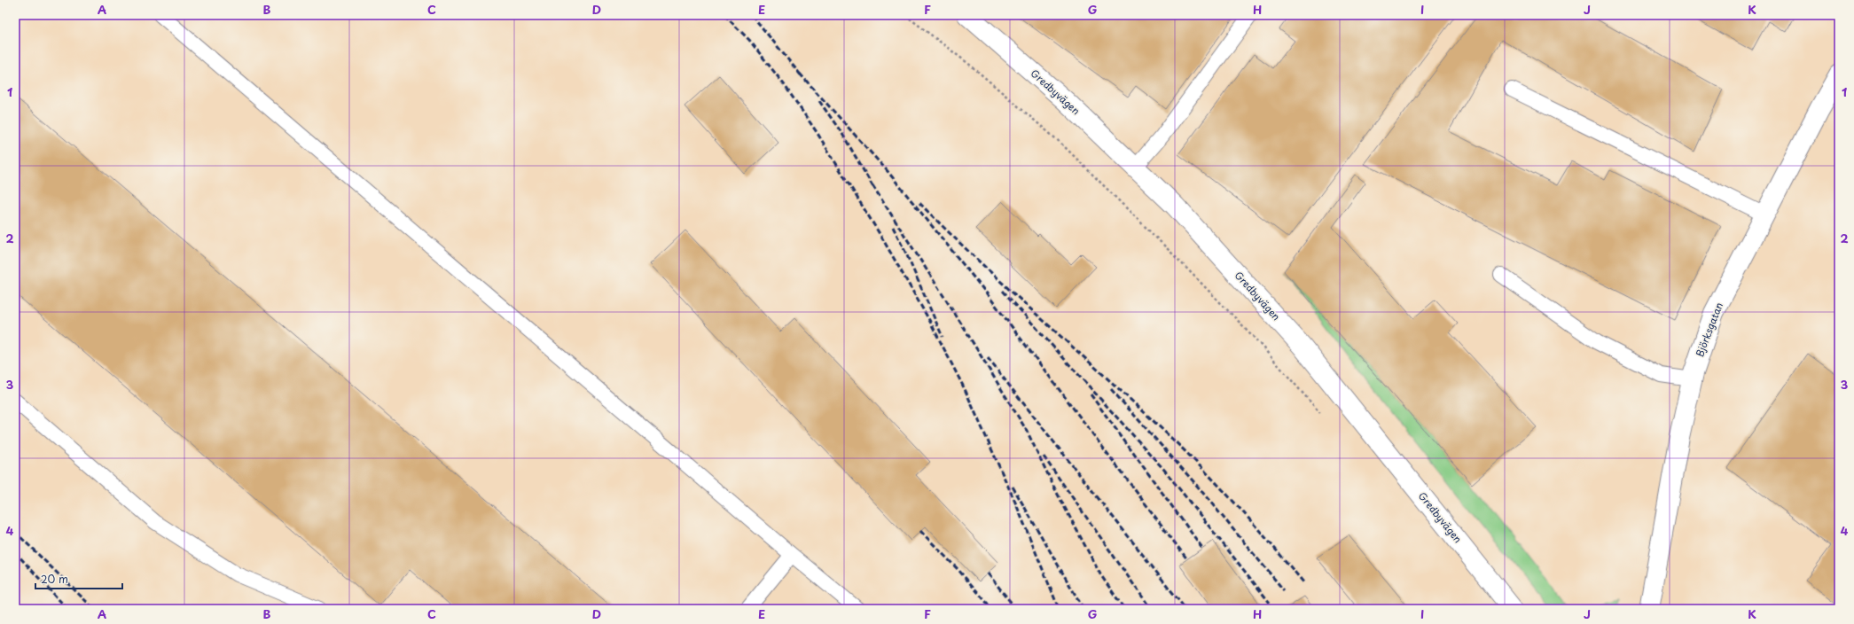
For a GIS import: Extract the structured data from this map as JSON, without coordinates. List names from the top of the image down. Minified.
{"streets":{"street":["Gredbyvägen","Björksgatan"]},"scale_bar":"20 m","grid":{"columns":["A","B","C","D","E","F","G","H","I","J","K"],"rows":["1","2","3","4"]}}
